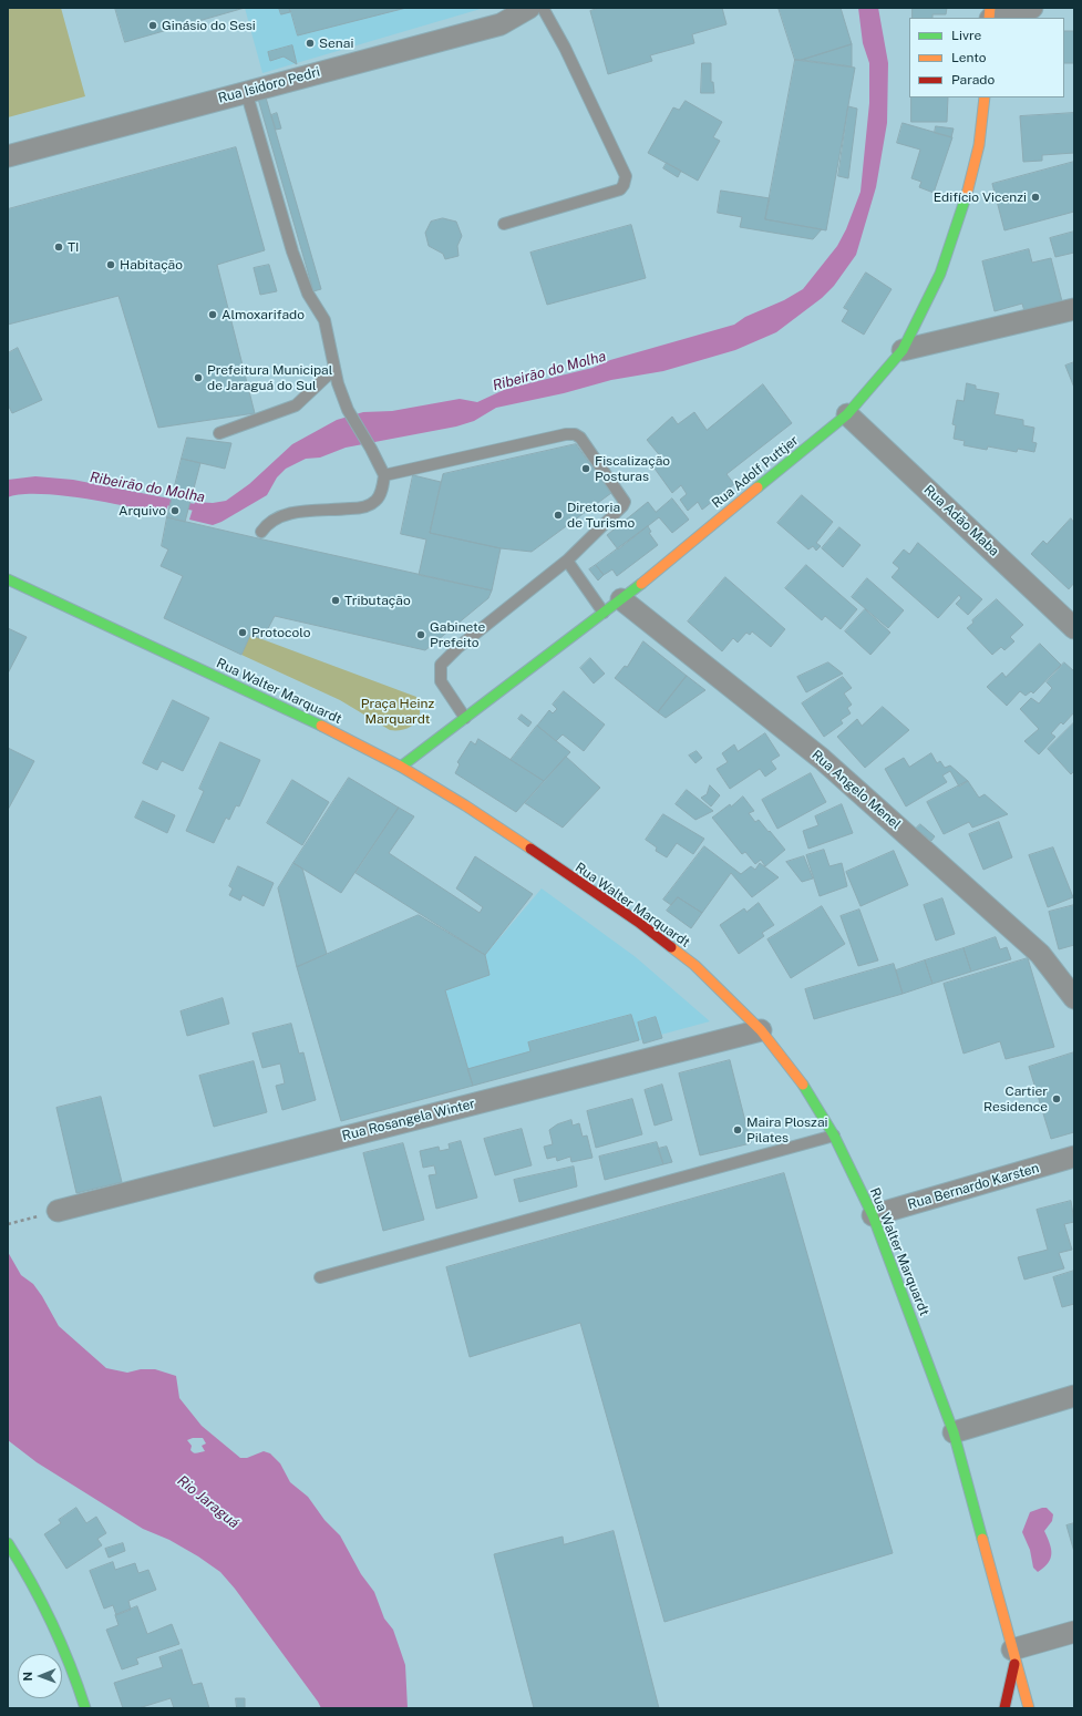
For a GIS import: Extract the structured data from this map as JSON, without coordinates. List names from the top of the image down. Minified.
{"streets":{"main road":["Rua Adolf Puttjer","Rua Walter Marquardt"],"street":["Rua Isidoro Pedri","Rua Adão Maba","Rua Angelo Menel","Rua Rosangela Winter","Rua Bernardo Karsten"]},"crossings":[["Rua Adolf Puttjer","Rua Adão Maba"],["Rua Adolf Puttjer","Rua Walter Marquardt"],["Rua Adolf Puttjer","Rua Angelo Menel"],["Rua Walter Marquardt","Rua Rosangela Winter"],["Rua Walter Marquardt","Rua Bernardo Karsten"]],"water":["Ribeirão do Molha","Rio Jaraguá"],"parks":["Praça Heinz Marquardt"],"places":["Ginásio do Sesi","Senai","Edifício Vicenzi","TI","Habitação","Almoxarifado","Prefeitura Municipal de Jaraguá do Sul","Fiscalização Posturas","Arquivo","Diretoria de Turismo","Tributação","Protocolo","Gabinete Prefeito","Cartier Residence","Maira Ploszai Pilates"],"legend":["Livre","Lento","Parado"],"north":"left"}
